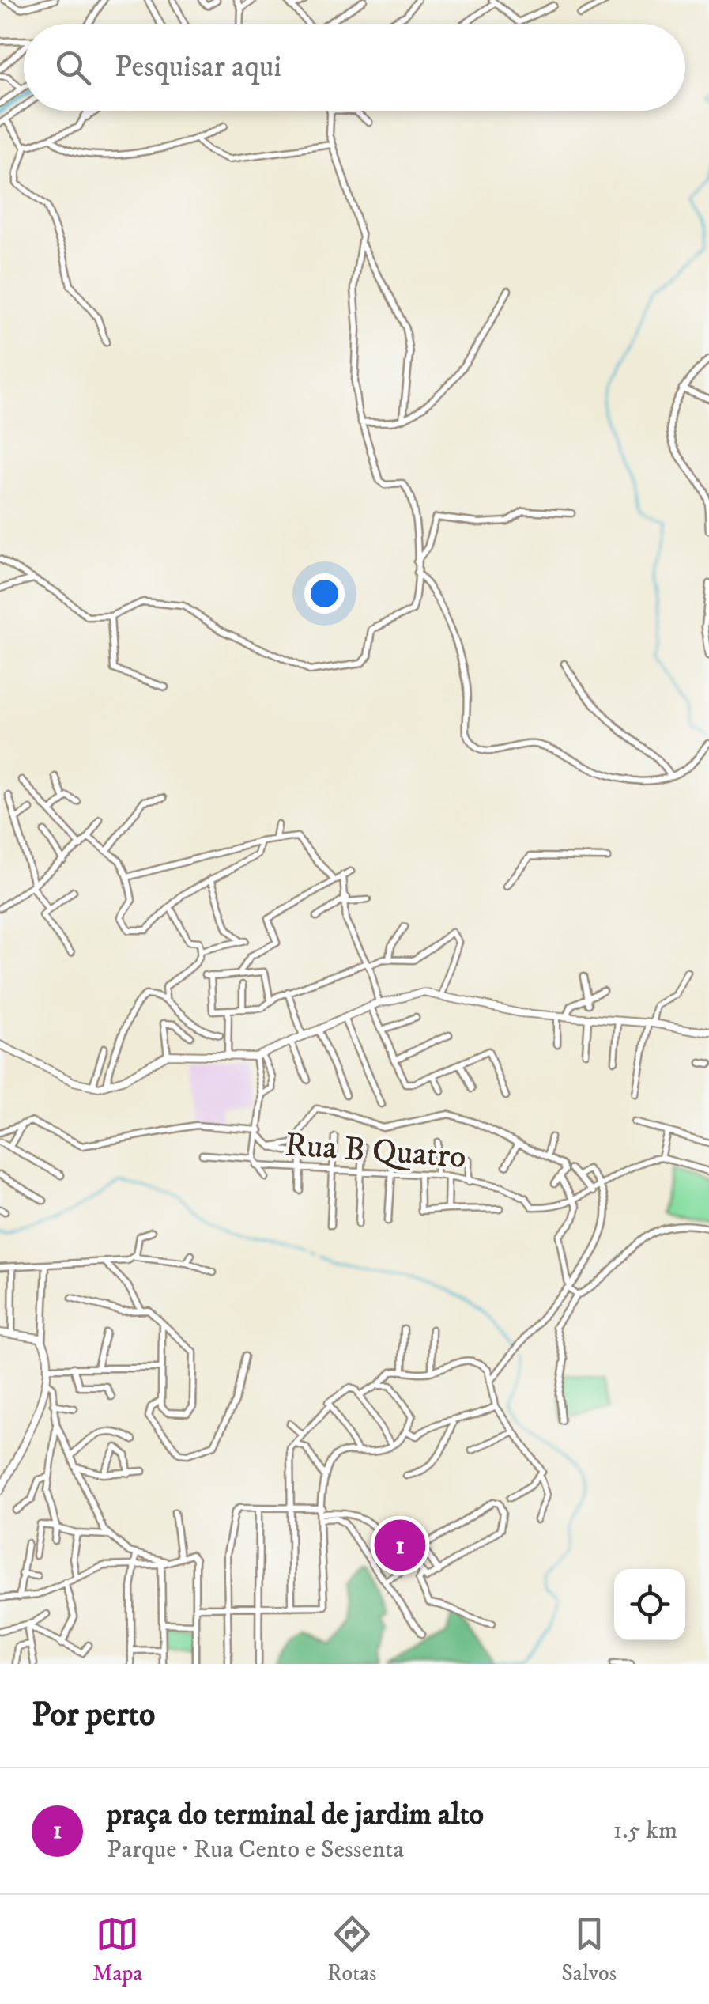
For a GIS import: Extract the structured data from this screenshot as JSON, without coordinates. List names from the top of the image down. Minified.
{"streets":{"street":["Rua B Quatro"]},"page":{"search":"Pesquisar aqui","pins":"1","heading":"Por perto","list":[{"mark":"1","name":"praça do terminal de jardim alto","note":"Parque · Rua Cento e Sessenta","value":"1.5 km"}],"nav":["Mapa","Rotas","Salvos"]}}
